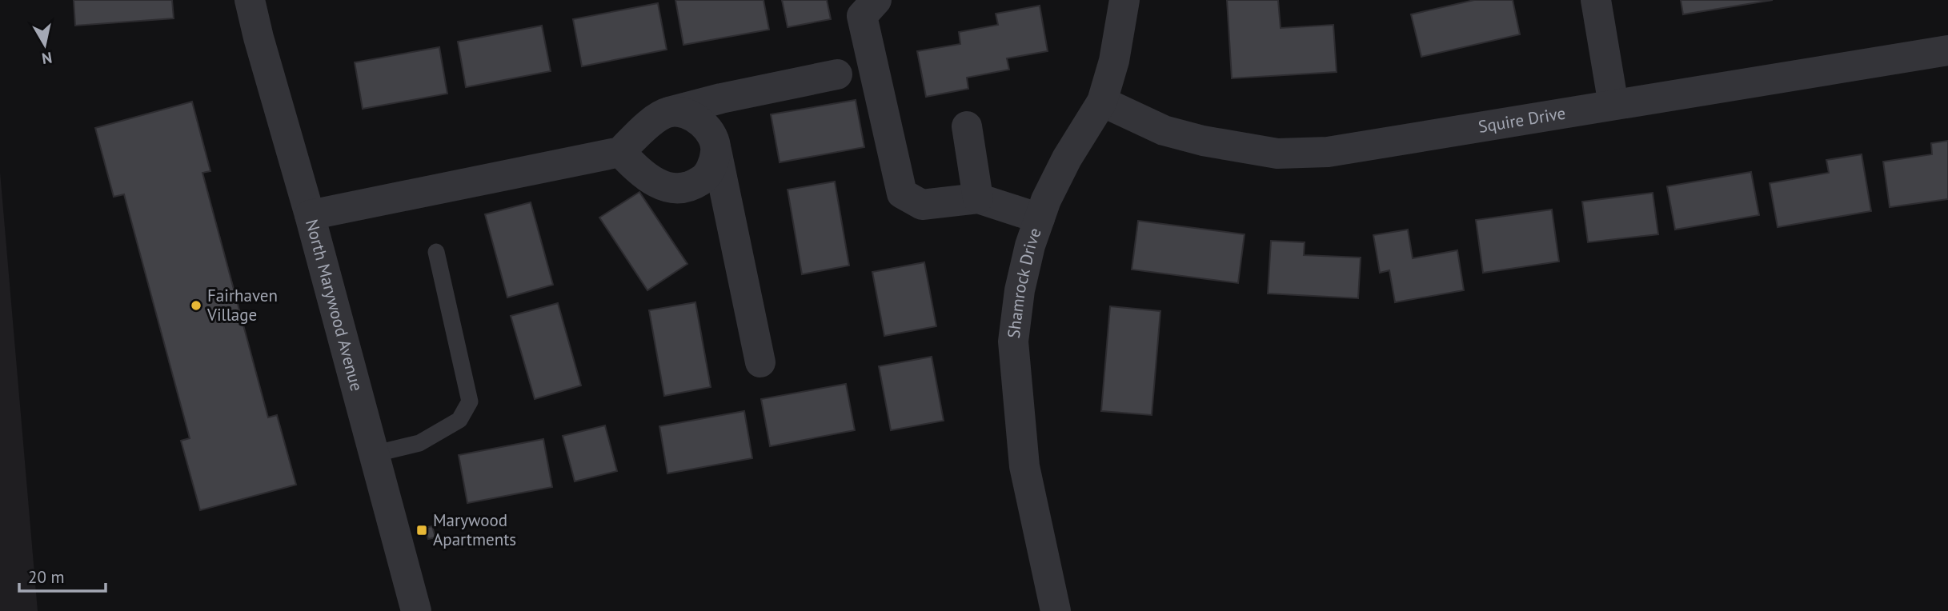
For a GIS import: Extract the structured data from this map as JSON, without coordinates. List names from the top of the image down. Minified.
{"streets":{"street":["Squire Drive","Shamrock Drive","North Marywood Avenue"]},"crossings":[["Squire Drive","Shamrock Drive"]],"places":{"other":["Fairhaven Village"],"transit":["Marywood Apartments"]},"scale_bar":"20 m","north":"bottom"}
